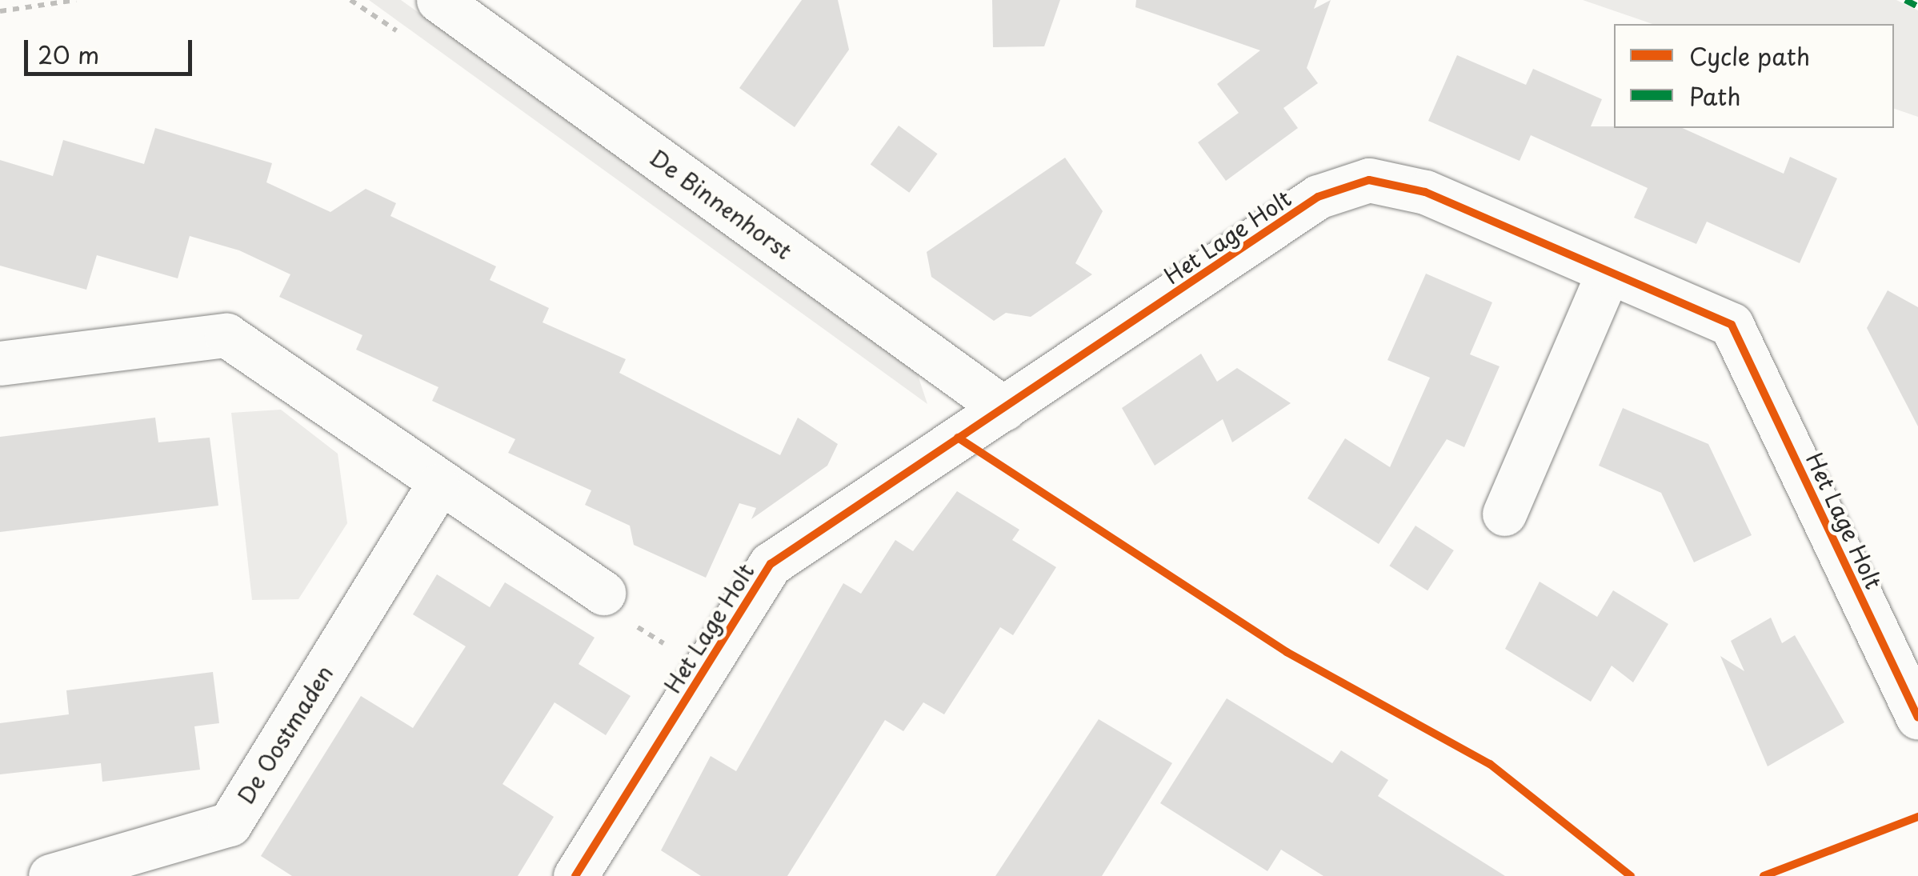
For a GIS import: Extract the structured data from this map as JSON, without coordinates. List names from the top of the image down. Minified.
{"streets":{"street":["De Binnenhorst","Het Lage Holt","De Oostmaden"]},"crossings":[["De Binnenhorst","Het Lage Holt"]],"legend":["Cycle path","Path"],"scale_bar":"20 m"}
